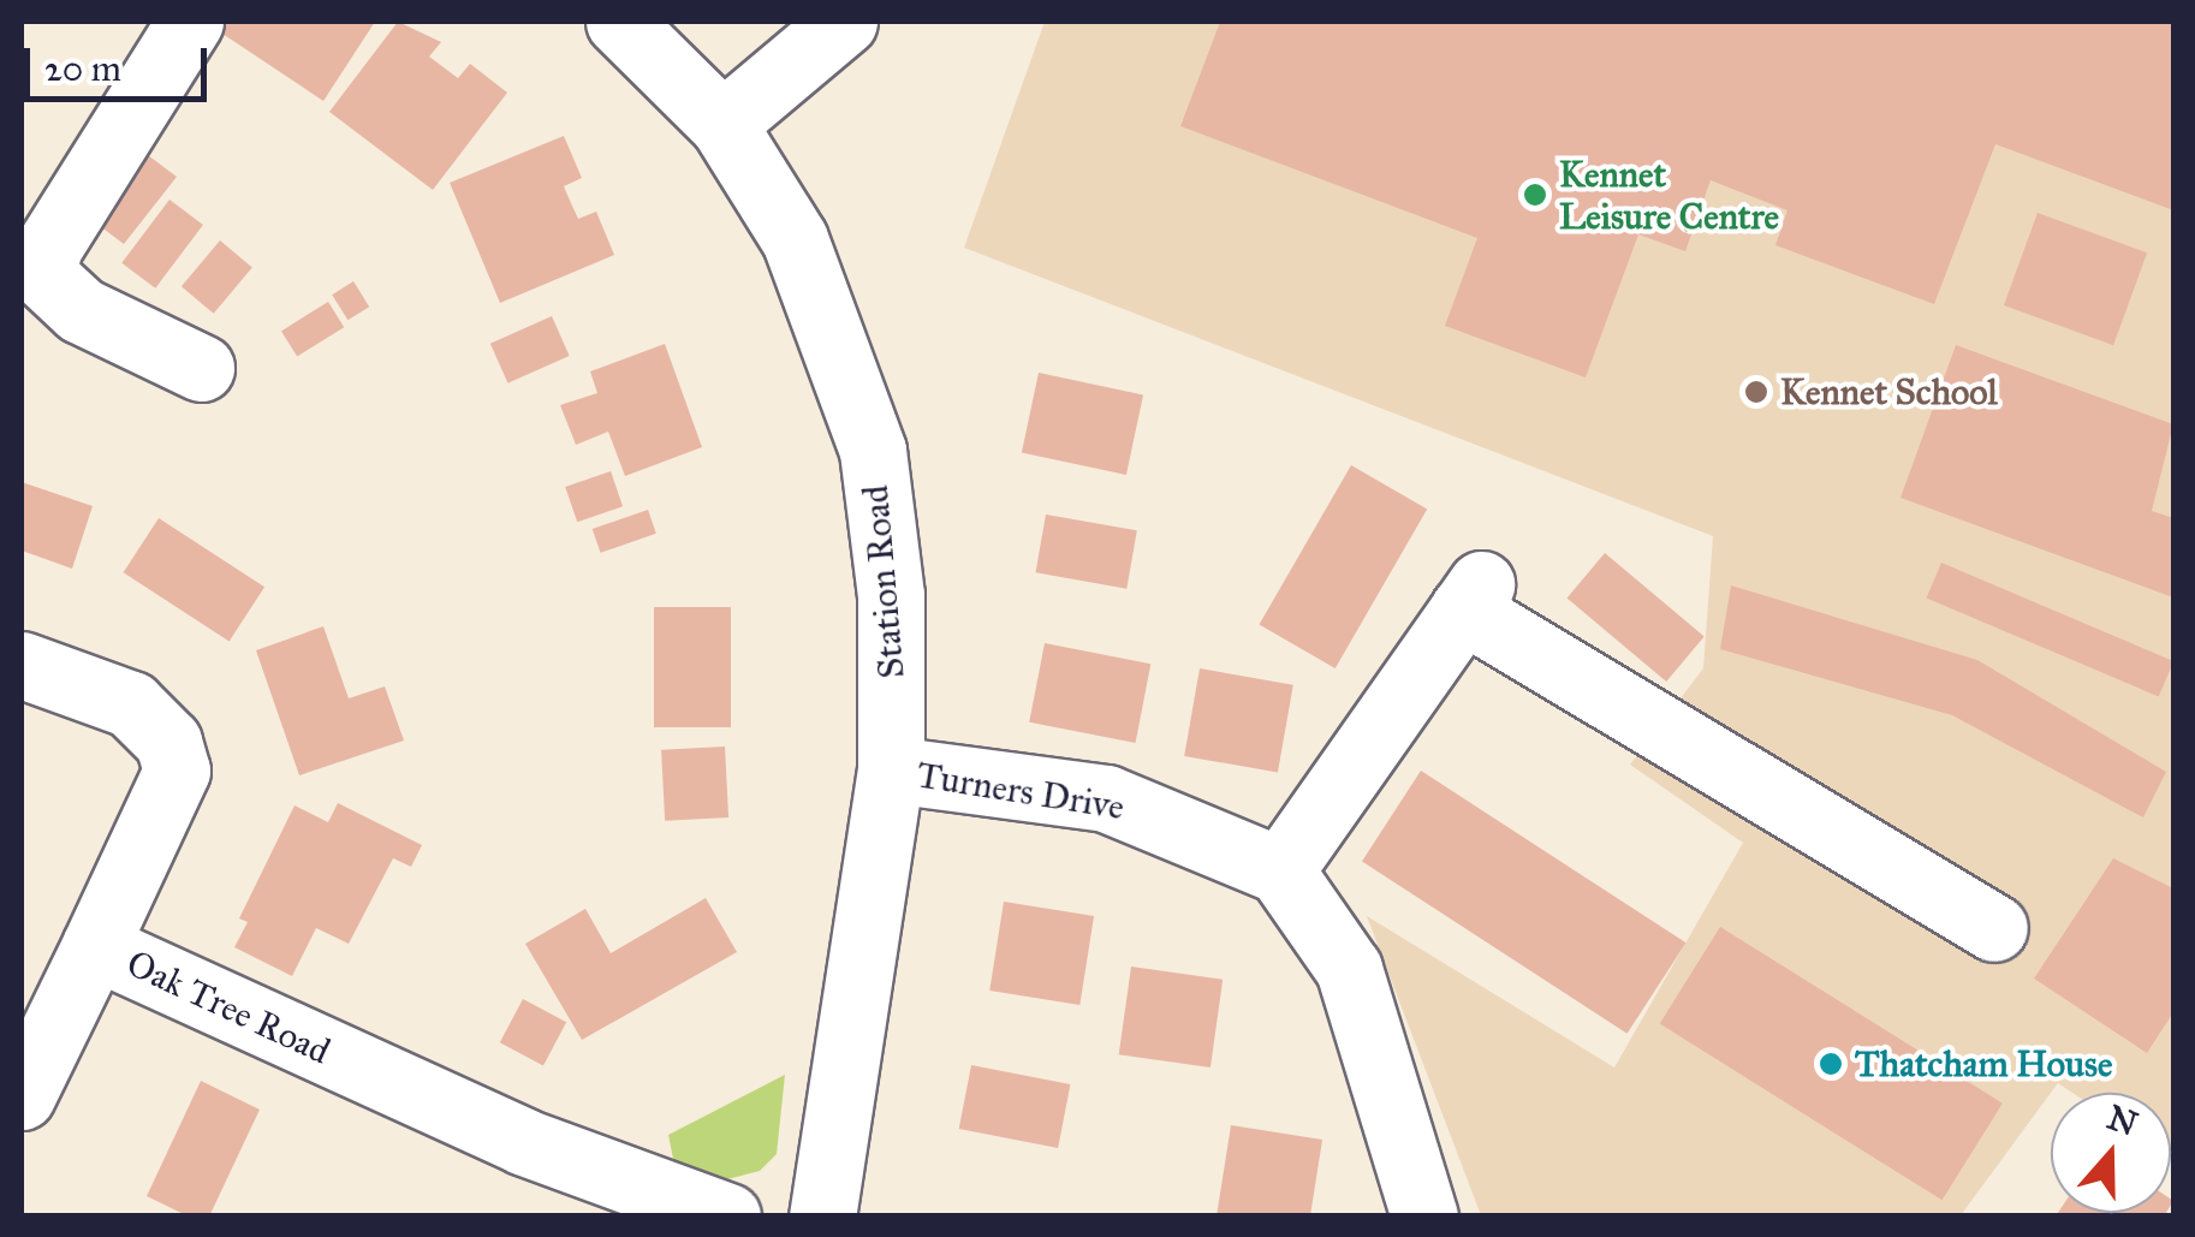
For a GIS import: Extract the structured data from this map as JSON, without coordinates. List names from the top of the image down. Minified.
{"streets":{"street":["Station Road","Turners Drive","Oak Tree Road"]},"crossings":[["Station Road","Turners Drive"]],"places":["Kennet Leisure Centre","Kennet School","Thatcham House"],"scale_bar":"20 m","north":"top"}
